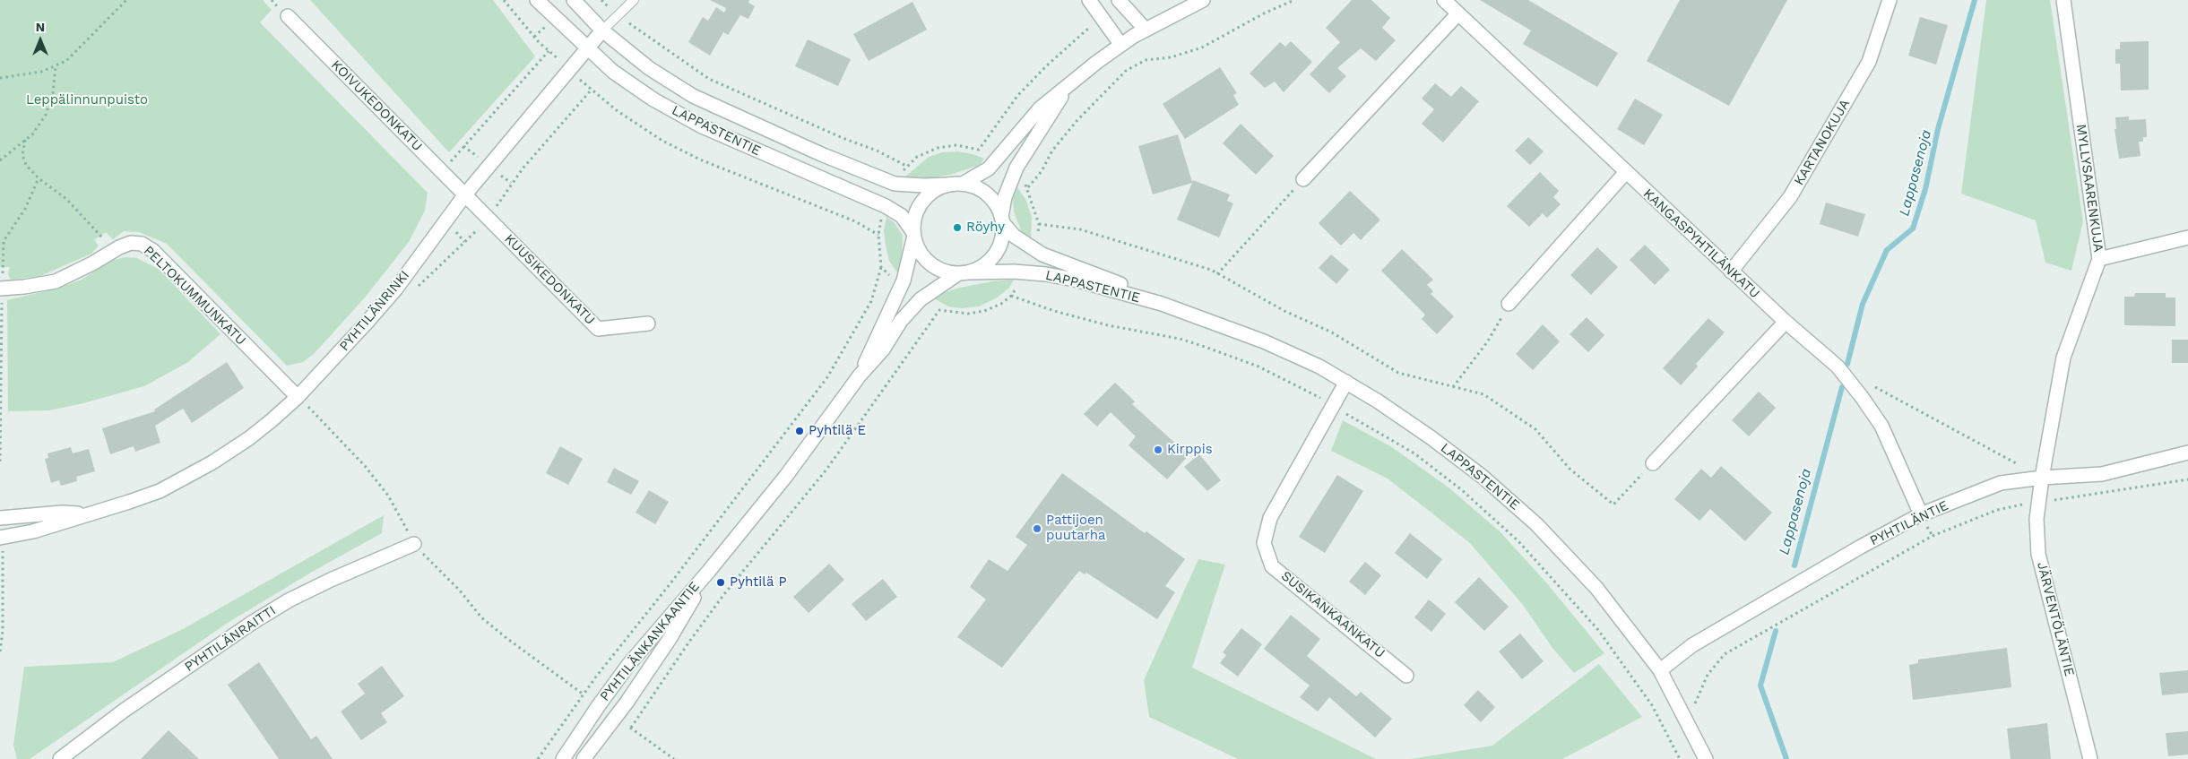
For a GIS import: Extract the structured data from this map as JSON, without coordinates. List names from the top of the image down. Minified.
{"streets":{"street":["KOIVUKEDONKATU","LAPPASTENTIE","KARTANOKUJA","MYLLYSAARENKUJA","KANGASPYHTILÄNKATU","KUUSIKEDONKATU","PELTOKUMMUNKATU","PYHTILÄNRINKI","PYHTILÄNTIE","SUSIKANKAANKATU","JÄRVENTÖLÄNTIE","PYHTILÄNRAITTI","PYHTILÄNKANKAANTIE"]},"crossings":[["KOIVUKEDONKATU","KUUSIKEDONKATU"],["KOIVUKEDONKATU","PYHTILÄNRINKI"],["LAPPASTENTIE","PYHTILÄNRINKI"],["LAPPASTENTIE","PYHTILÄNTIE"],["LAPPASTENTIE","SUSIKANKAANKATU"],["LAPPASTENTIE","PYHTILÄNKANKAANTIE"],["KARTANOKUJA","KANGASPYHTILÄNKATU"],["MYLLYSAARENKUJA","PYHTILÄNTIE"],["MYLLYSAARENKUJA","JÄRVENTÖLÄNTIE"],["KANGASPYHTILÄNKATU","PYHTILÄNTIE"],["KUUSIKEDONKATU","PYHTILÄNRINKI"],["PELTOKUMMUNKATU","PYHTILÄNRINKI"],["PYHTILÄNTIE","JÄRVENTÖLÄNTIE"]],"water":["Lappasenoja"],"parks":["Leppälinnunpuisto"],"places":["Röyhy","Pyhtilä E","Kirppis","Pattijoen puutarha","Pyhtilä P"],"north":"top"}
